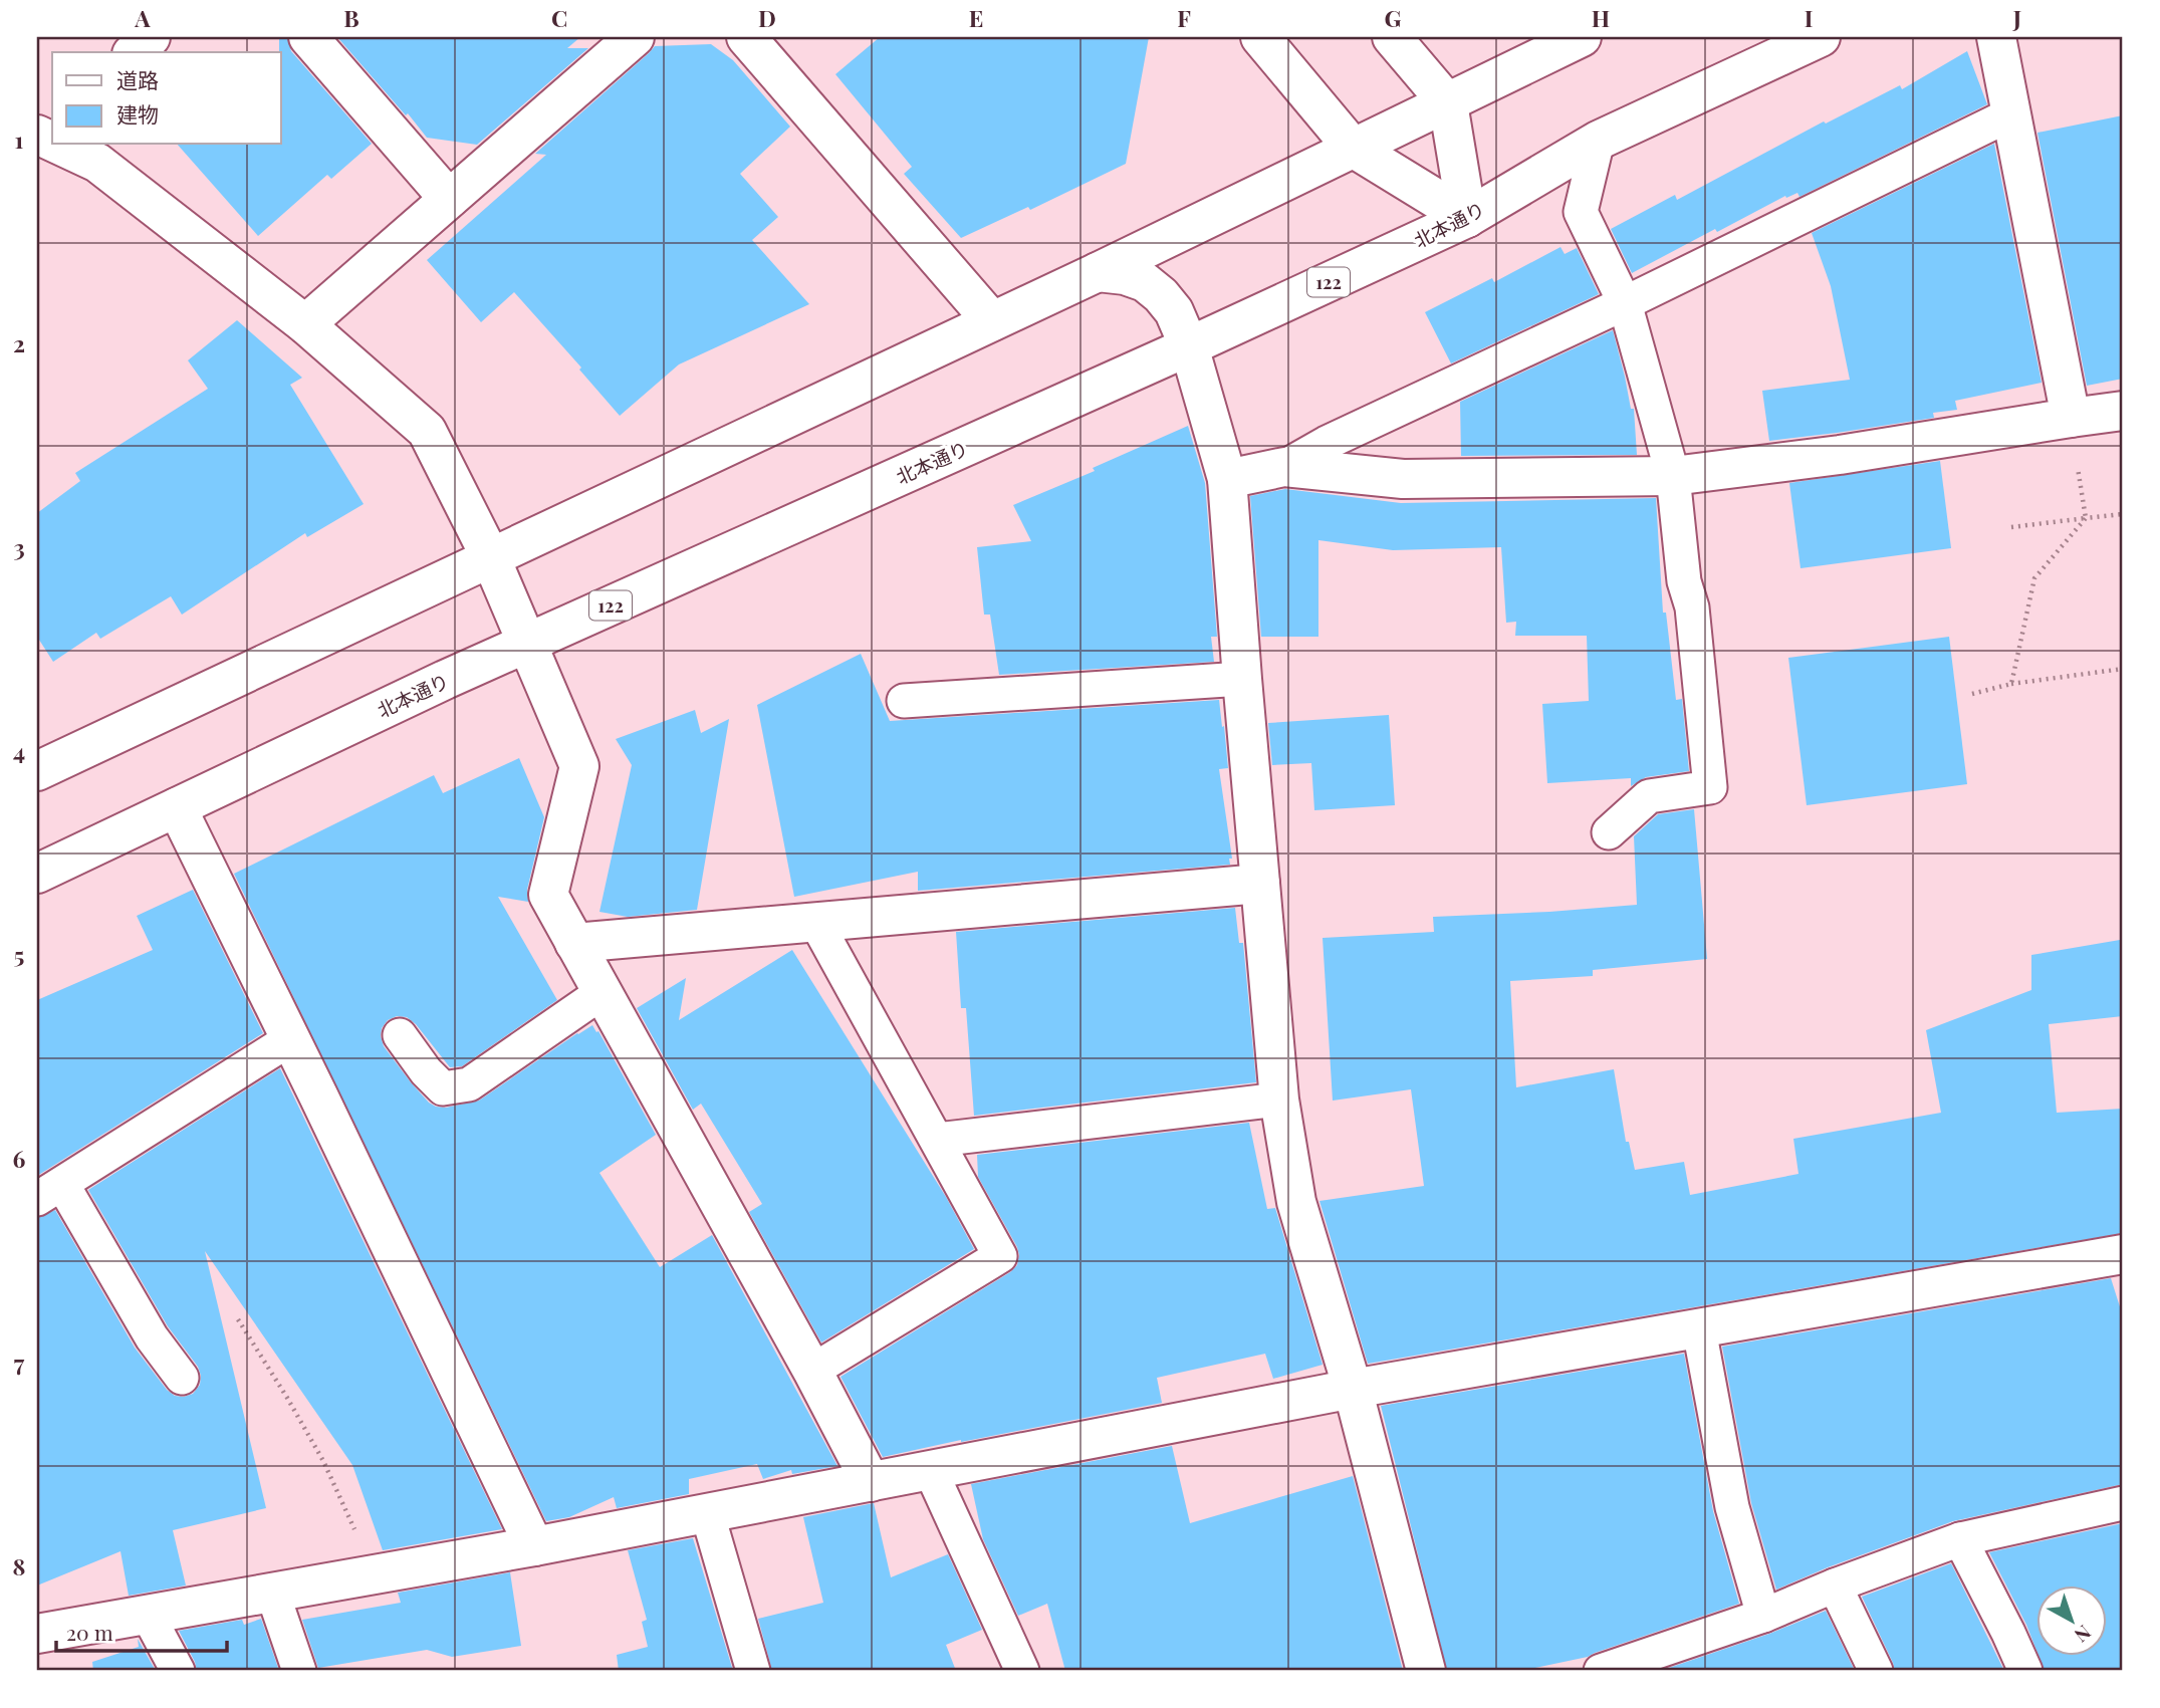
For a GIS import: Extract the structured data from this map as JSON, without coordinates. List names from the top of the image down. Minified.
{"streets":{"main road":["北本通り","122"]},"legend":["道路","建物"],"scale_bar":"20 m","north":"bottom right","grid":{"columns":["A","B","C","D","E","F","G","H","I","J"],"rows":["1","2","3","4","5","6","7","8"]}}
